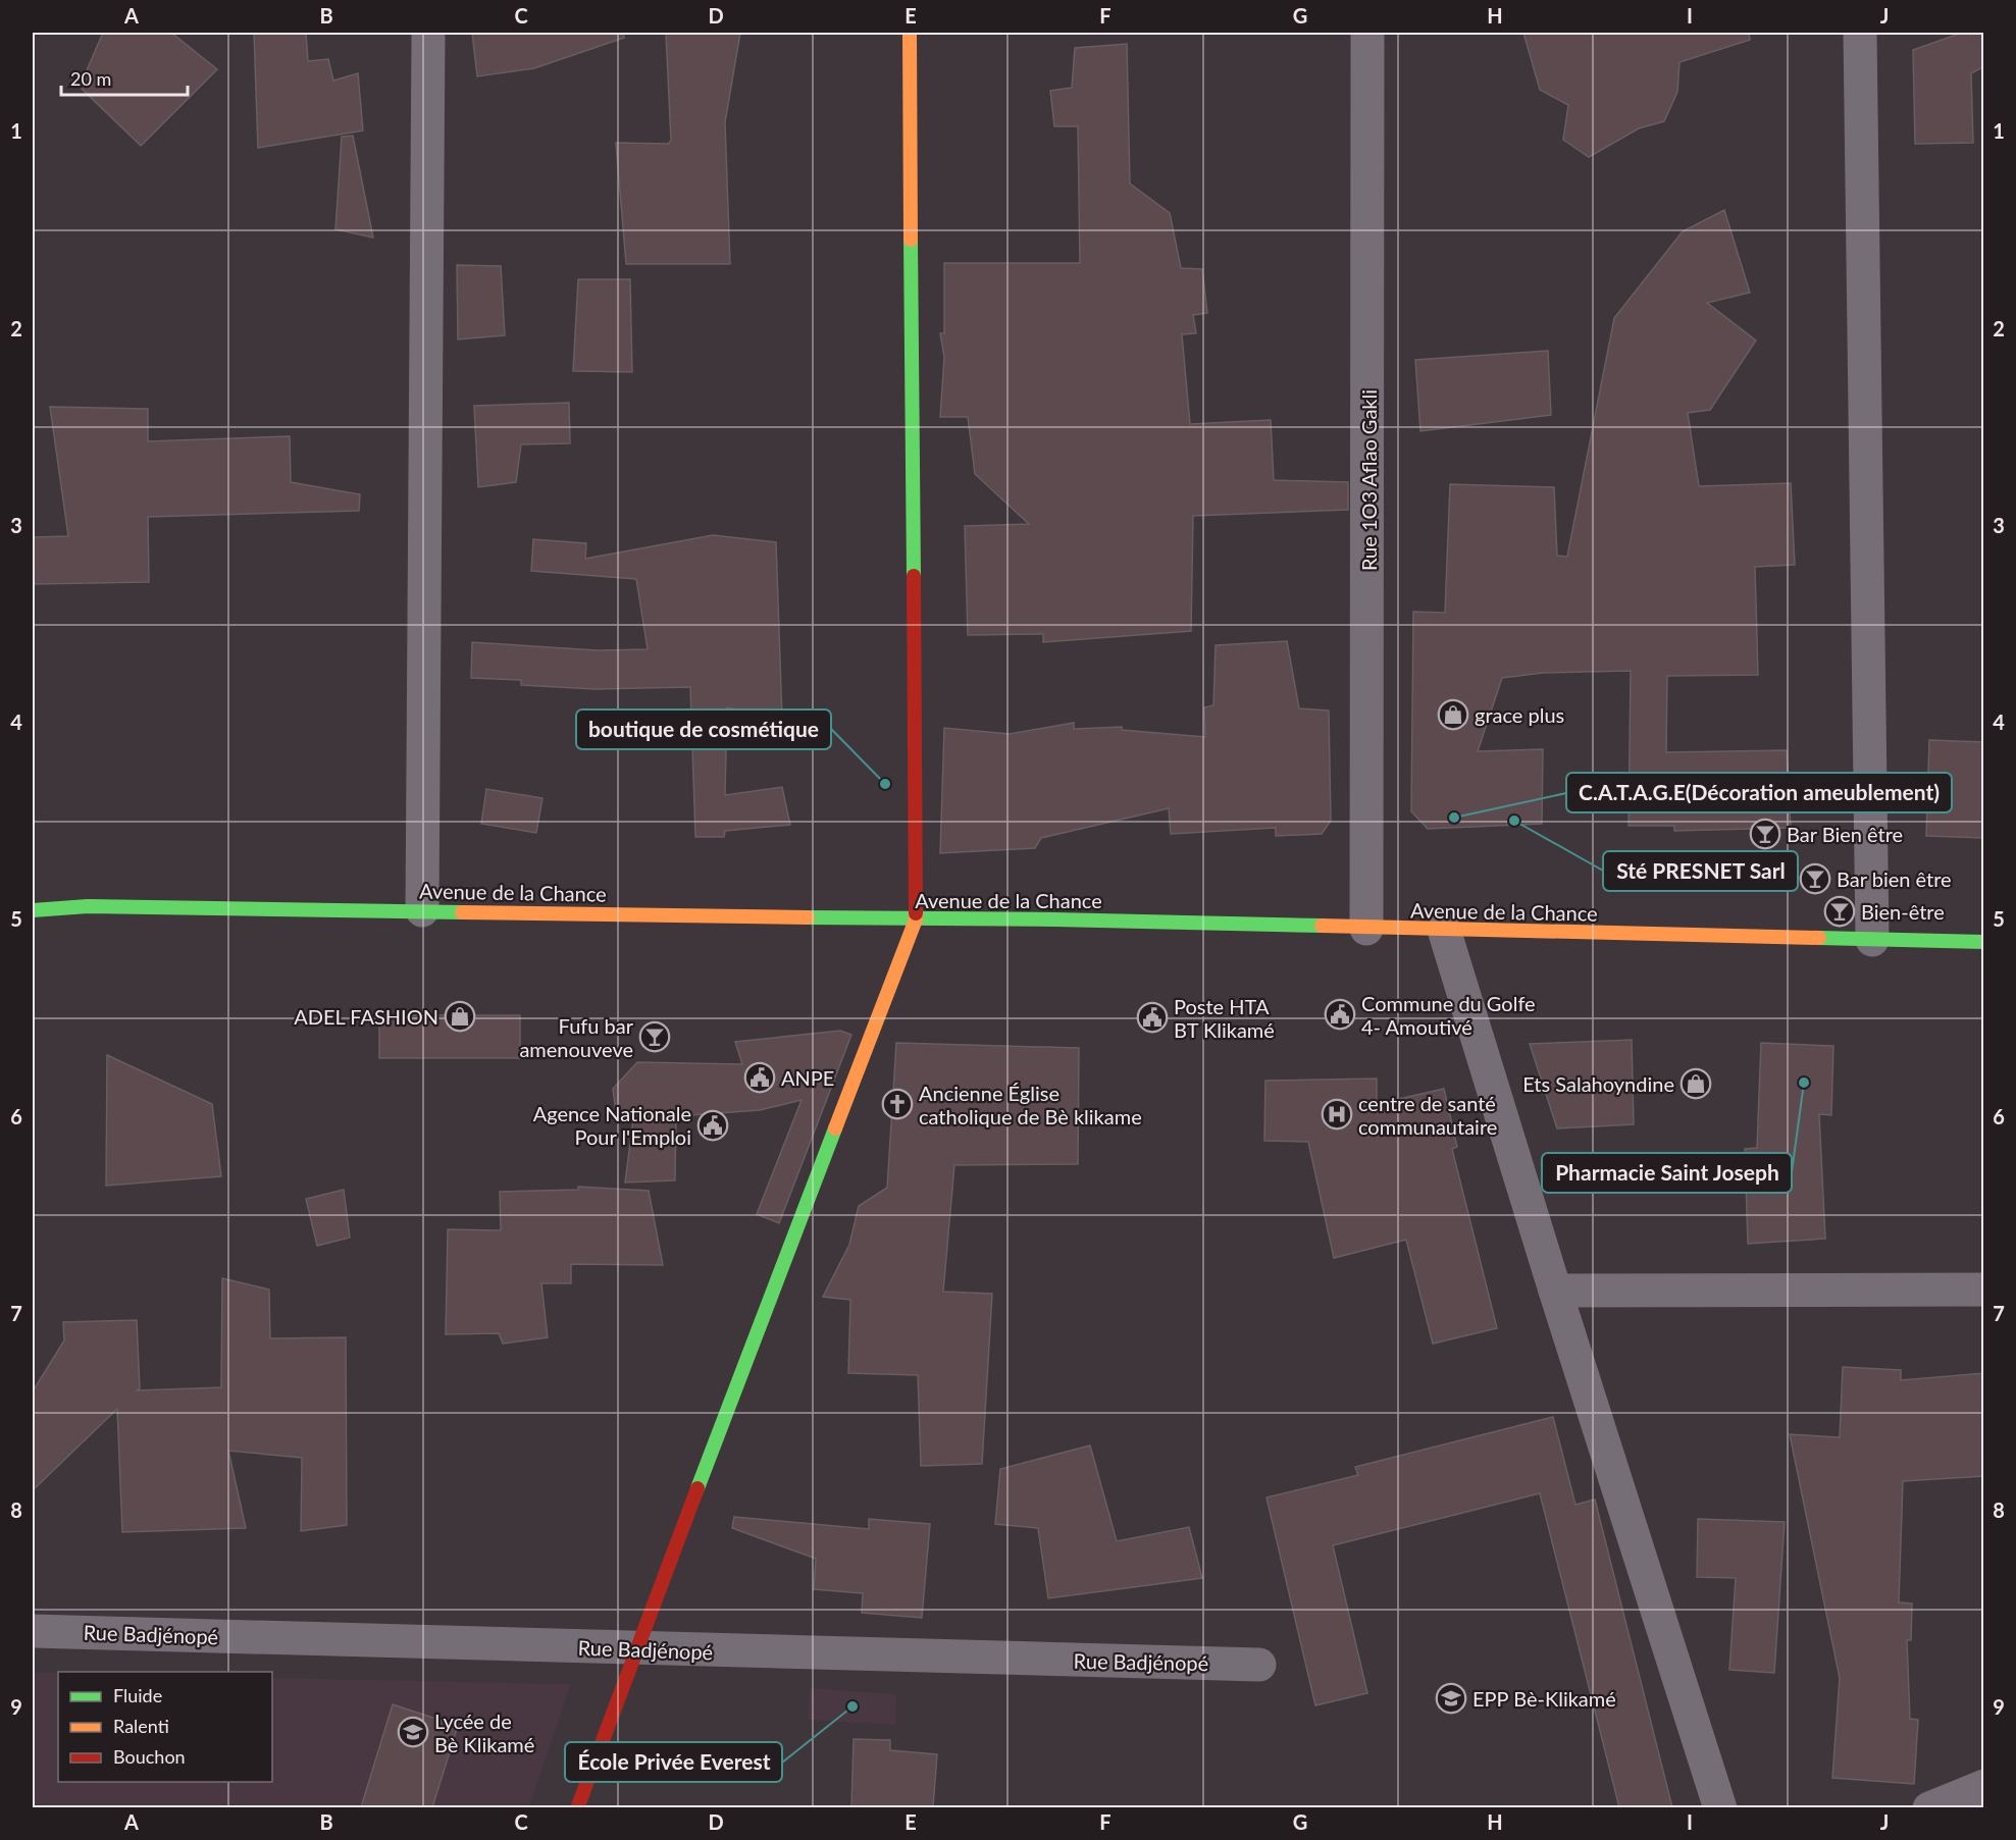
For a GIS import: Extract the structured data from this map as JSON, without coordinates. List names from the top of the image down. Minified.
{"streets":{"main road":["Avenue de la Chance"],"street":["Rue 1O3 Aflao Gakli","Rue Badjénopé"]},"crossings":[["Rue 1O3 Aflao Gakli","Avenue de la Chance"]],"places":{"shop":["grace plus","ADEL FASHION","Ets Salahoyndine"],"other":["boutique de cosmétique","C.A.T.A.G.E(Décoration ameublement)","Sté PRESNET Sarl","Pharmacie Saint Joseph","École Privée Everest"],"bar":["Bar Bien être","Bar bien être","Bien-être","Fufu bar amenouveve"],"public building":["Commune du Golfe 4- Amoutivé","Poste HTA BT Klikamé","ANPE","Agence Nationale Pour l'Emploi"],"church":["Ancienne Église catholique de Bè klikame"],"hospital":["centre de santé communautaire"],"school or university":["EPP Bè-Klikamé","Lycée de Bè Klikamé"]},"legend":["Fluide","Ralenti","Bouchon"],"scale_bar":"20 m","grid":{"columns":["A","B","C","D","E","F","G","H","I","J"],"rows":["1","2","3","4","5","6","7","8","9"]}}
